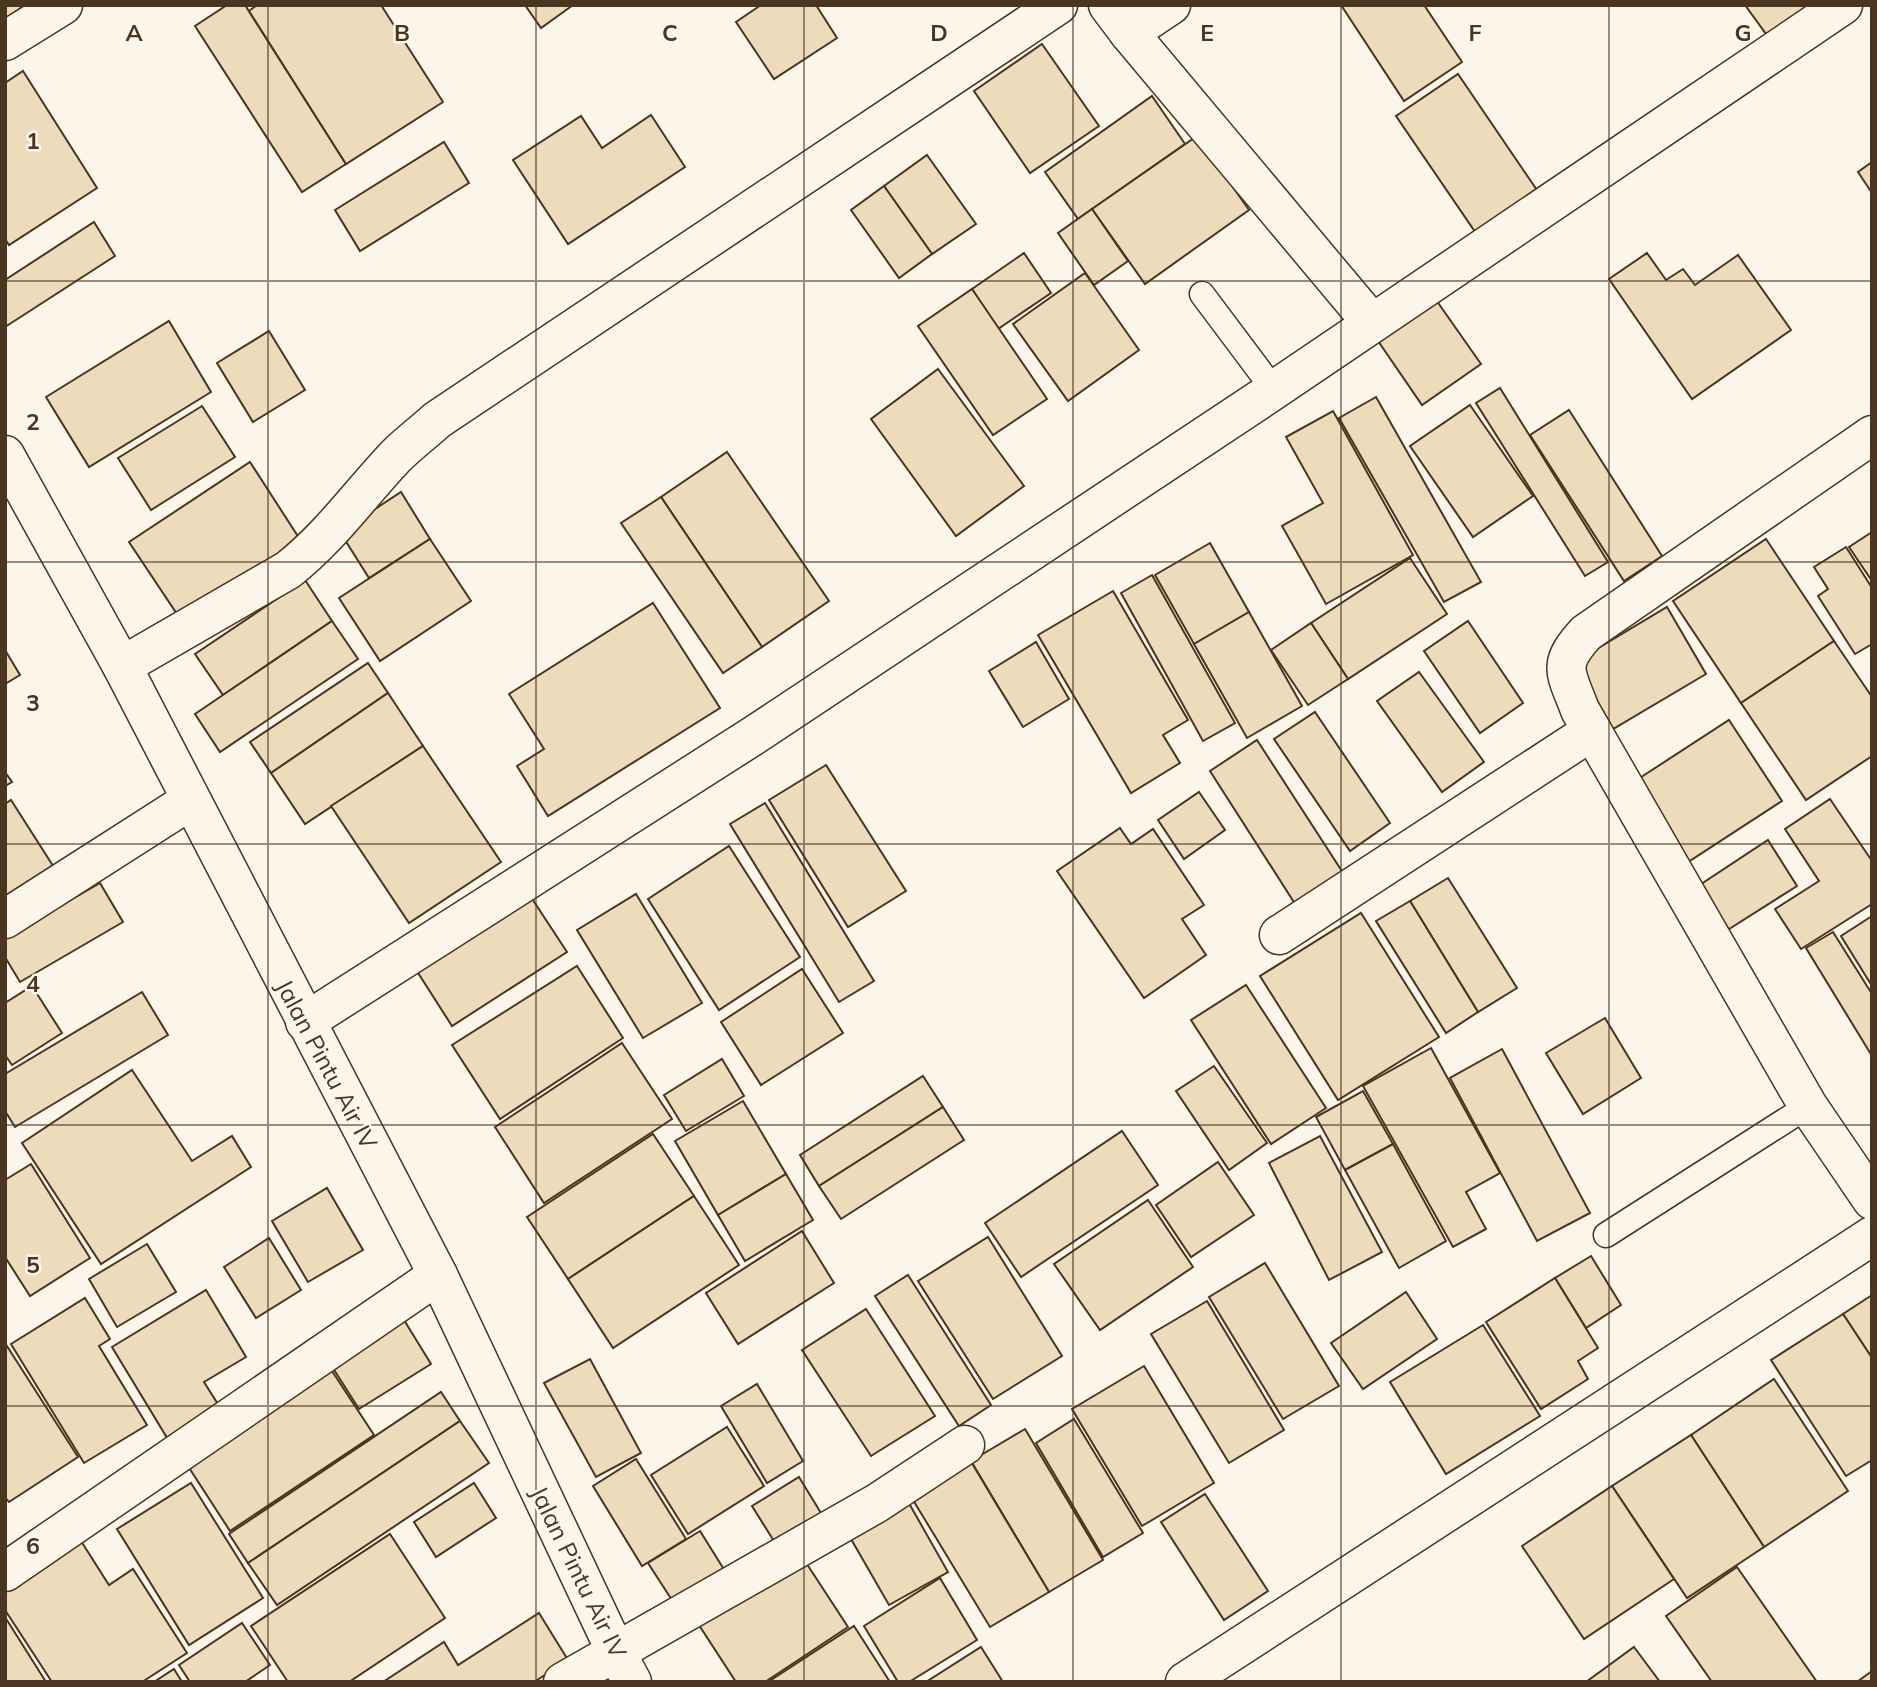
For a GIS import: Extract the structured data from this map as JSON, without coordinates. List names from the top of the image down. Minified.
{"streets":{"street":["Jalan Pintu Air IV"]},"grid":{"columns":["A","B","C","D","E","F","G"],"rows":["1","2","3","4","5","6"]}}
